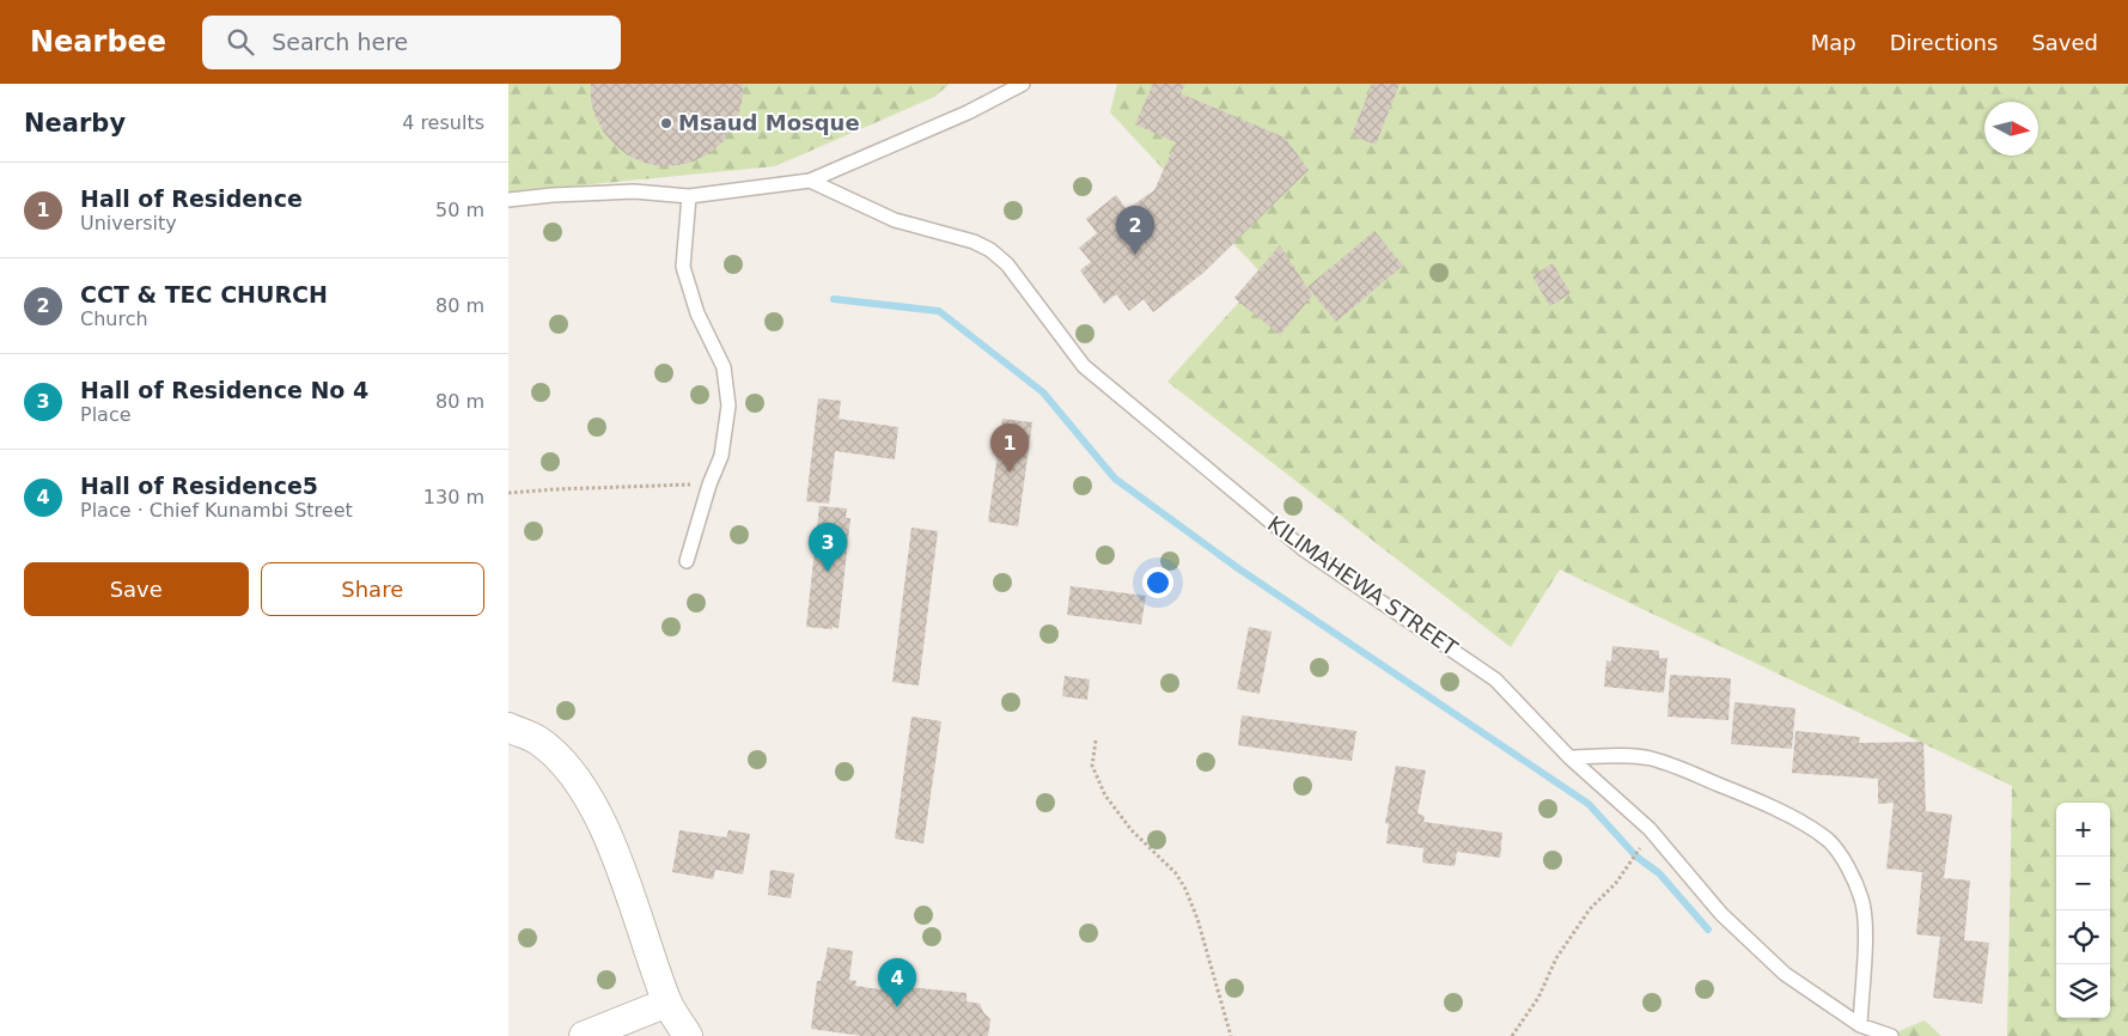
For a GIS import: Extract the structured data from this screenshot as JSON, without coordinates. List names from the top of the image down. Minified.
{"streets":{"lane":["KILIMAHEWA STREET"]},"places":["Msaud Mosque"],"north":"right","page":{"header":"Nearbee","search":"Search here","nav":["Map","Directions","Saved"],"heading":["Nearby","4 results"],"list":[{"mark":"1","name":"Hall of Residence","note":"University","value":"50 m"},{"mark":"2","name":"CCT & TEC CHURCH","note":"Church","value":"80 m"},{"mark":"3","name":"Hall of Residence No 4","note":"Place","value":"80 m"},{"mark":"4","name":"Hall of Residence5","note":"Place · Chief Kunambi Street","value":"130 m"}],"pins":["2","1","3","4"],"buttons":["Save","Share"],"map_buttons":["+","−"]}}
